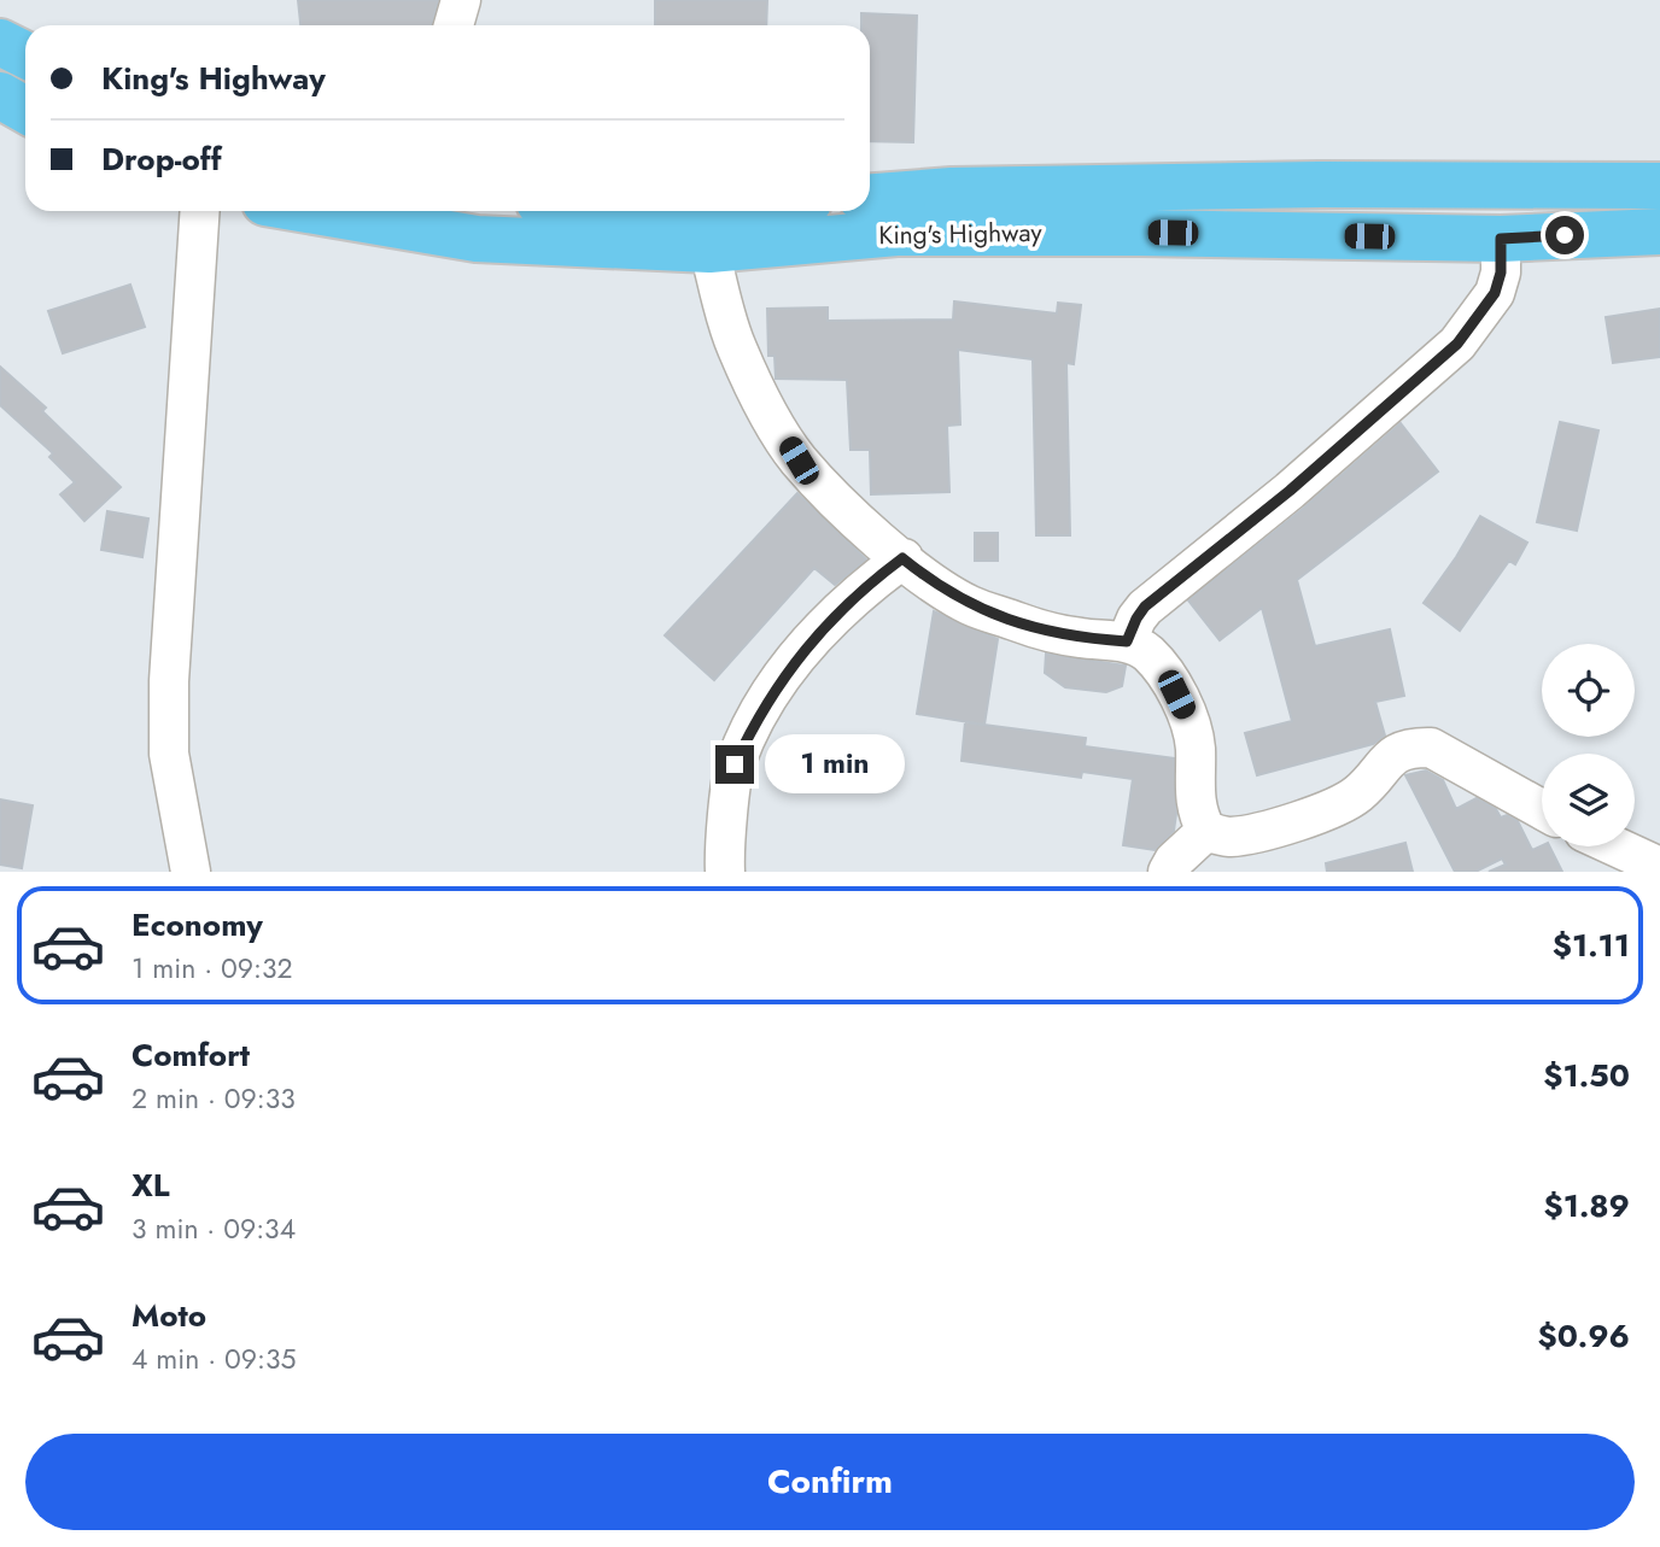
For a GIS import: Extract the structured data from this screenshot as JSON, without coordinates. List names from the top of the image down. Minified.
{"streets":{"highway":["King's Highway"]},"page":{"banner":["King's Highway","Drop-off"],"bubble":"1 min","list":[{"name":"Economy","note":"1 min · 09:32","value":"$1.11"},{"name":"Comfort","note":"2 min · 09:33","value":"$1.50"},{"name":"XL","note":"3 min · 09:34","value":"$1.89"},{"name":"Moto","note":"4 min · 09:35","value":"$0.96"}],"buttons":"Confirm"}}
